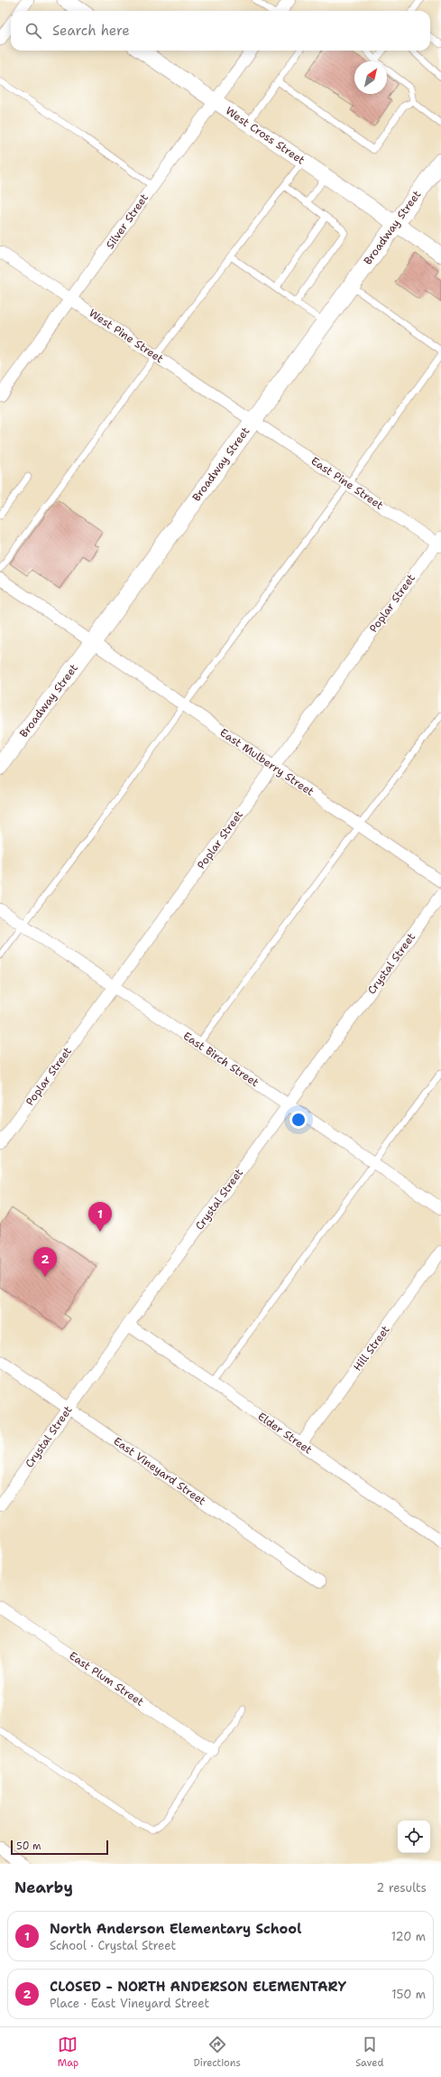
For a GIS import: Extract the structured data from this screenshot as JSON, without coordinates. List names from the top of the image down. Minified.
{"streets":{"main road":["Broadway Street"],"street":["West Cross Street","Silver Street","West Pine Street","East Pine Street","Poplar Street","East Mulberry Street","Crystal Street","East Birch Street","Hill Street","Elder Street","East Vineyard Street","East Plum Street"]},"crossings":[["West Cross Street","Silver Street"],["West Cross Street","Broadway Street"],["Silver Street","West Pine Street"],["Broadway Street","West Pine Street"],["Broadway Street","East Pine Street"],["Broadway Street","East Mulberry Street"],["West Pine Street","East Pine Street"],["East Pine Street","Poplar Street"],["Poplar Street","East Mulberry Street"],["Poplar Street","East Birch Street"],["Crystal Street","East Birch Street"],["Crystal Street","Elder Street"],["Crystal Street","East Vineyard Street"],["Hill Street","Elder Street"]],"scale_bar":"50 m","north":"top right","page":{"search":"Search here","pins":["1","2"],"scale":"50 m","heading":["Nearby","2 results"],"list":[{"mark":"1","name":"North Anderson Elementary School","note":"School · Crystal Street","value":"120 m"},{"mark":"2","name":"CLOSED - NORTH ANDERSON ELEMENTARY","note":"Place · East Vineyard Street","value":"150 m"}],"nav":["Map","Directions","Saved"]}}
